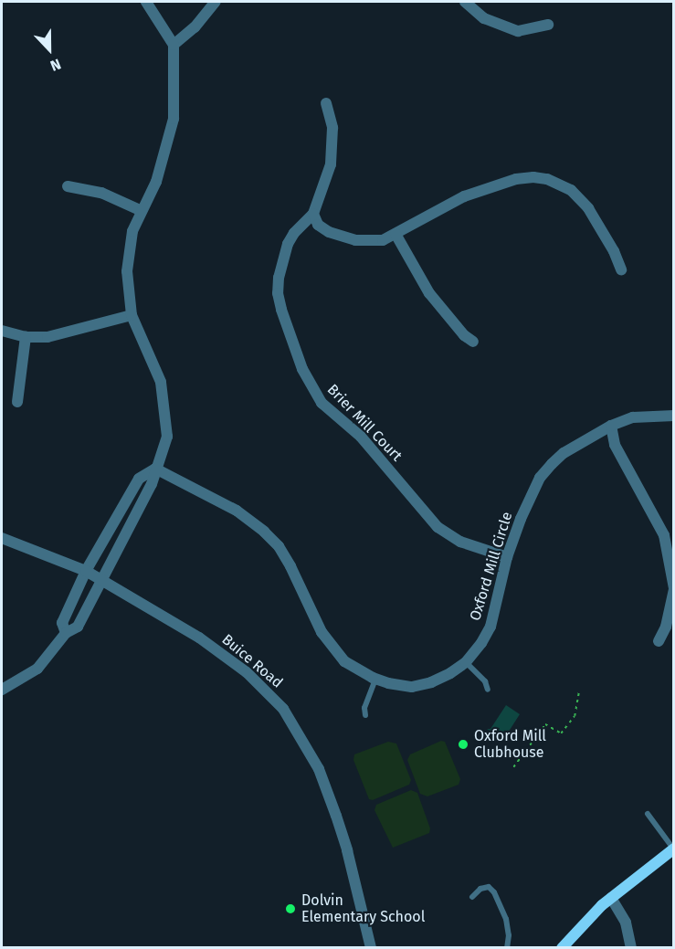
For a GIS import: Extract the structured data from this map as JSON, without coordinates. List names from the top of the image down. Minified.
{"streets":{"street":["Brier Mill Court","Oxford Mill Circle","Buice Road"]},"crossings":[["Brier Mill Court","Oxford Mill Circle"]],"places":["Oxford Mill Clubhouse","Dolvin Elementary School"],"north":"bottom"}
